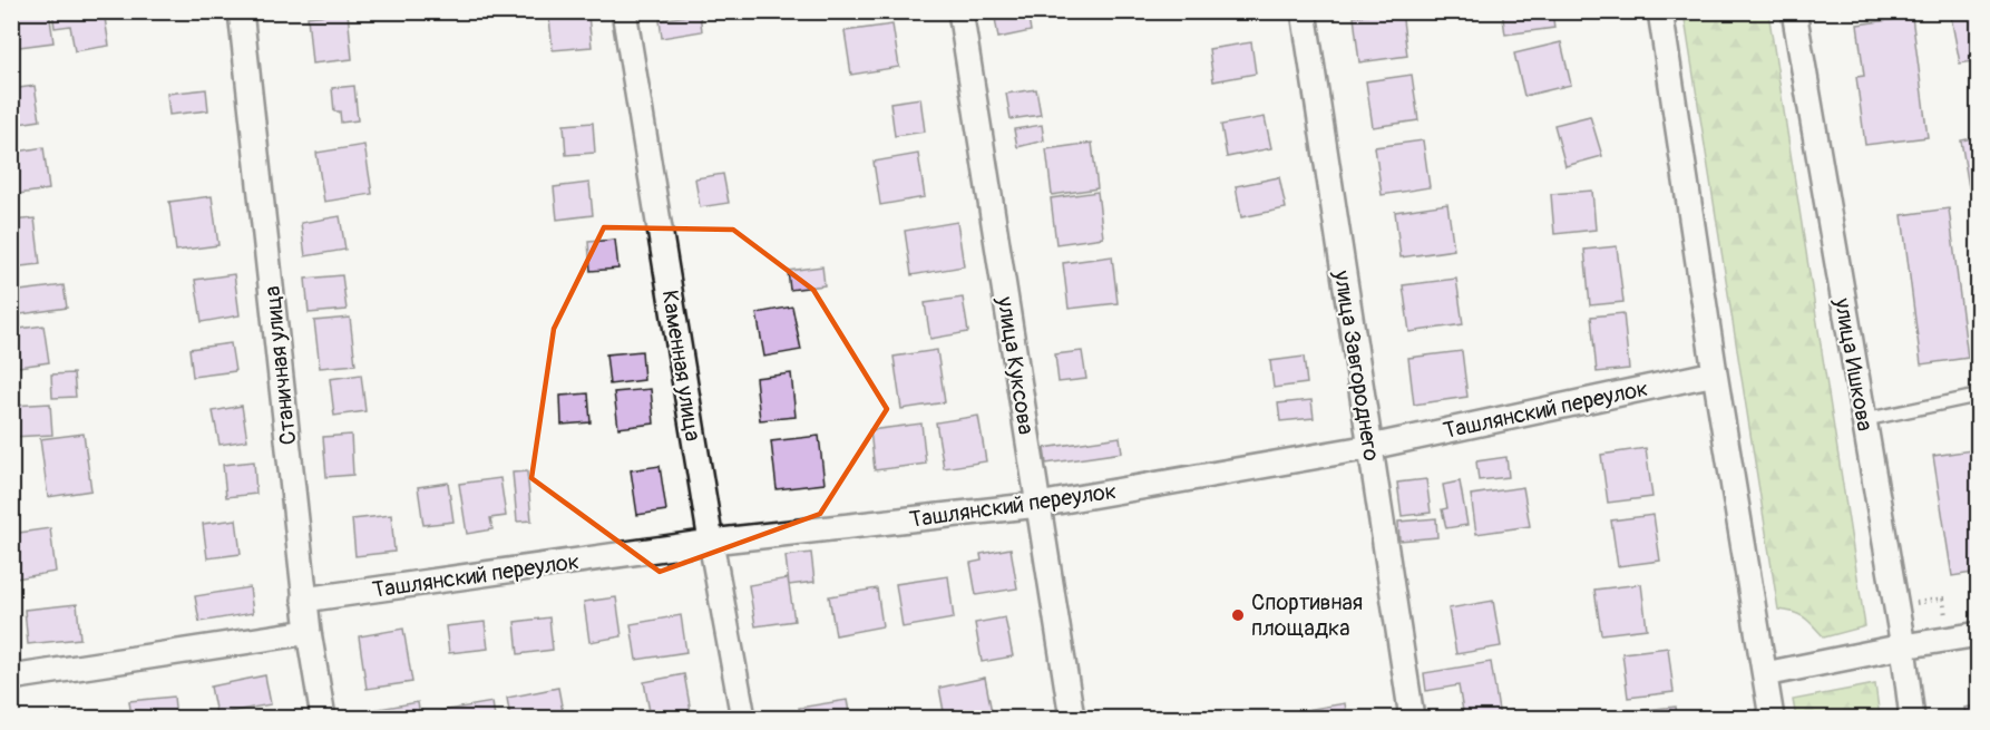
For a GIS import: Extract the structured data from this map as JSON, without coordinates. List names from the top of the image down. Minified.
{"streets":{"street":["улица Ишкова","Станичная улица","Каменная улица","улица Куксова","улица Завгороднего","Ташлянский переулок"]},"crossings":[["Станичная улица","Ташлянский переулок"],["Каменная улица","Ташлянский переулок"],["улица Куксова","Ташлянский переулок"],["улица Завгороднего","Ташлянский переулок"]],"places":["Спортивная площадка"]}
